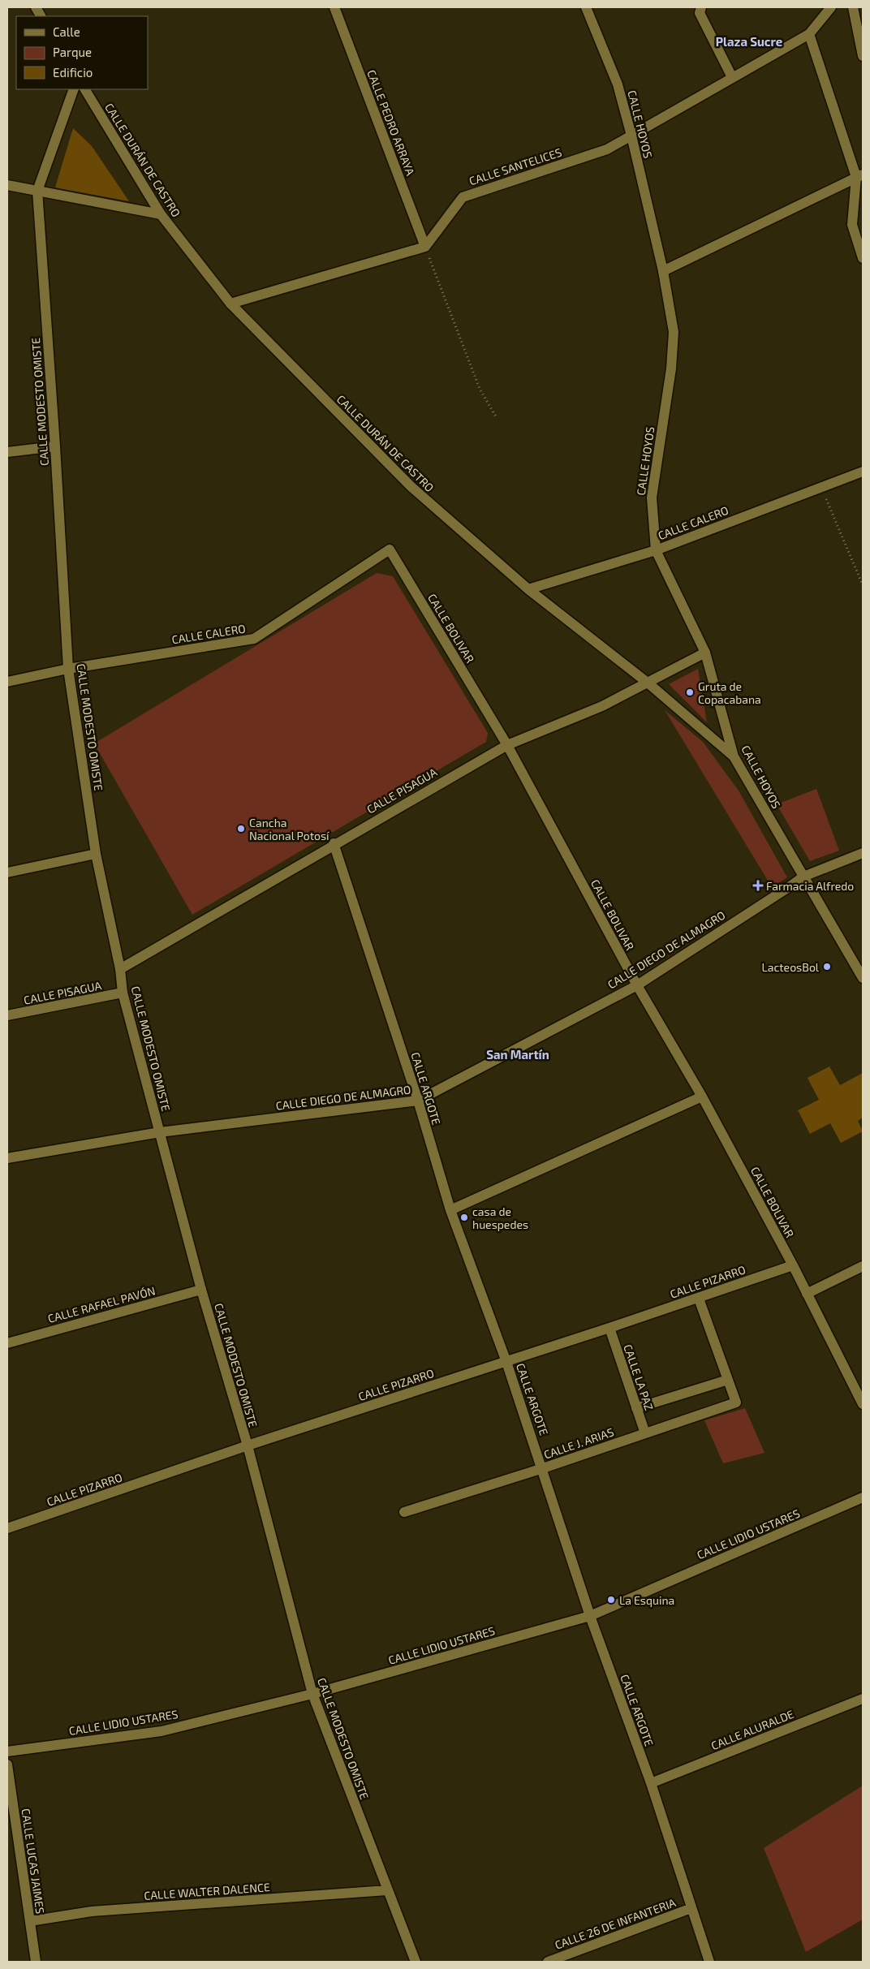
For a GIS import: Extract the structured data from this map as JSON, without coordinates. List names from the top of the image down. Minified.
{"streets":{"street":["CALLE PEDRO ARRAYA","CALLE HOYOS","CALLE DURÁN DE CASTRO","CALLE SANTELICES","CALLE MODESTO OMISTE","CALLE CALERO","CALLE BOLIVAR","CALLE PISAGUA","CALLE DIEGO DE ALMAGRO","CALLE ARGOTE","CALLE PIZARRO","CALLE RAFAEL PAVÓN","CALLE LA PAZ","CALLE J. ARIAS","CALLE LIDIO USTARES","CALLE ALURALDE","CALLE LUCAS JAIMES","CALLE WALTER DALENCE","CALLE 26 DE INFANTERIA"]},"crossings":[["CALLE PEDRO ARRAYA","CALLE SANTELICES"],["CALLE HOYOS","CALLE DURÁN DE CASTRO"],["CALLE HOYOS","CALLE SANTELICES"],["CALLE HOYOS","CALLE CALERO"],["CALLE HOYOS","CALLE PISAGUA"],["CALLE HOYOS","CALLE DIEGO DE ALMAGRO"],["CALLE DURÁN DE CASTRO","CALLE CALERO"],["CALLE DURÁN DE CASTRO","CALLE PISAGUA"],["CALLE MODESTO OMISTE","CALLE CALERO"],["CALLE MODESTO OMISTE","CALLE PISAGUA"],["CALLE MODESTO OMISTE","CALLE DIEGO DE ALMAGRO"],["CALLE MODESTO OMISTE","CALLE PIZARRO"],["CALLE MODESTO OMISTE","CALLE RAFAEL PAVÓN"],["CALLE MODESTO OMISTE","CALLE LIDIO USTARES"],["CALLE MODESTO OMISTE","CALLE WALTER DALENCE"],["CALLE CALERO","CALLE BOLIVAR"],["CALLE BOLIVAR","CALLE PISAGUA"],["CALLE BOLIVAR","CALLE DIEGO DE ALMAGRO"],["CALLE BOLIVAR","CALLE PIZARRO"],["CALLE PISAGUA","CALLE ARGOTE"],["CALLE DIEGO DE ALMAGRO","CALLE ARGOTE"],["CALLE ARGOTE","CALLE PIZARRO"],["CALLE ARGOTE","CALLE J. ARIAS"],["CALLE ARGOTE","CALLE LIDIO USTARES"],["CALLE ARGOTE","CALLE ALURALDE"],["CALLE ARGOTE","CALLE 26 DE INFANTERIA"],["CALLE PIZARRO","CALLE LA PAZ"],["CALLE PIZARRO","CALLE J. ARIAS"],["CALLE LA PAZ","CALLE J. ARIAS"],["CALLE LUCAS JAIMES","CALLE WALTER DALENCE"]],"districts":["Plaza Sucre","San Martín"],"places":{"other":["Gruta de Copacabana","Cancha Nacional Potosí","LacteosBol","casa de huespedes","La Esquina"],"health":["Farmacia Alfredo"]},"legend":["Calle","Parque","Edificio"]}
